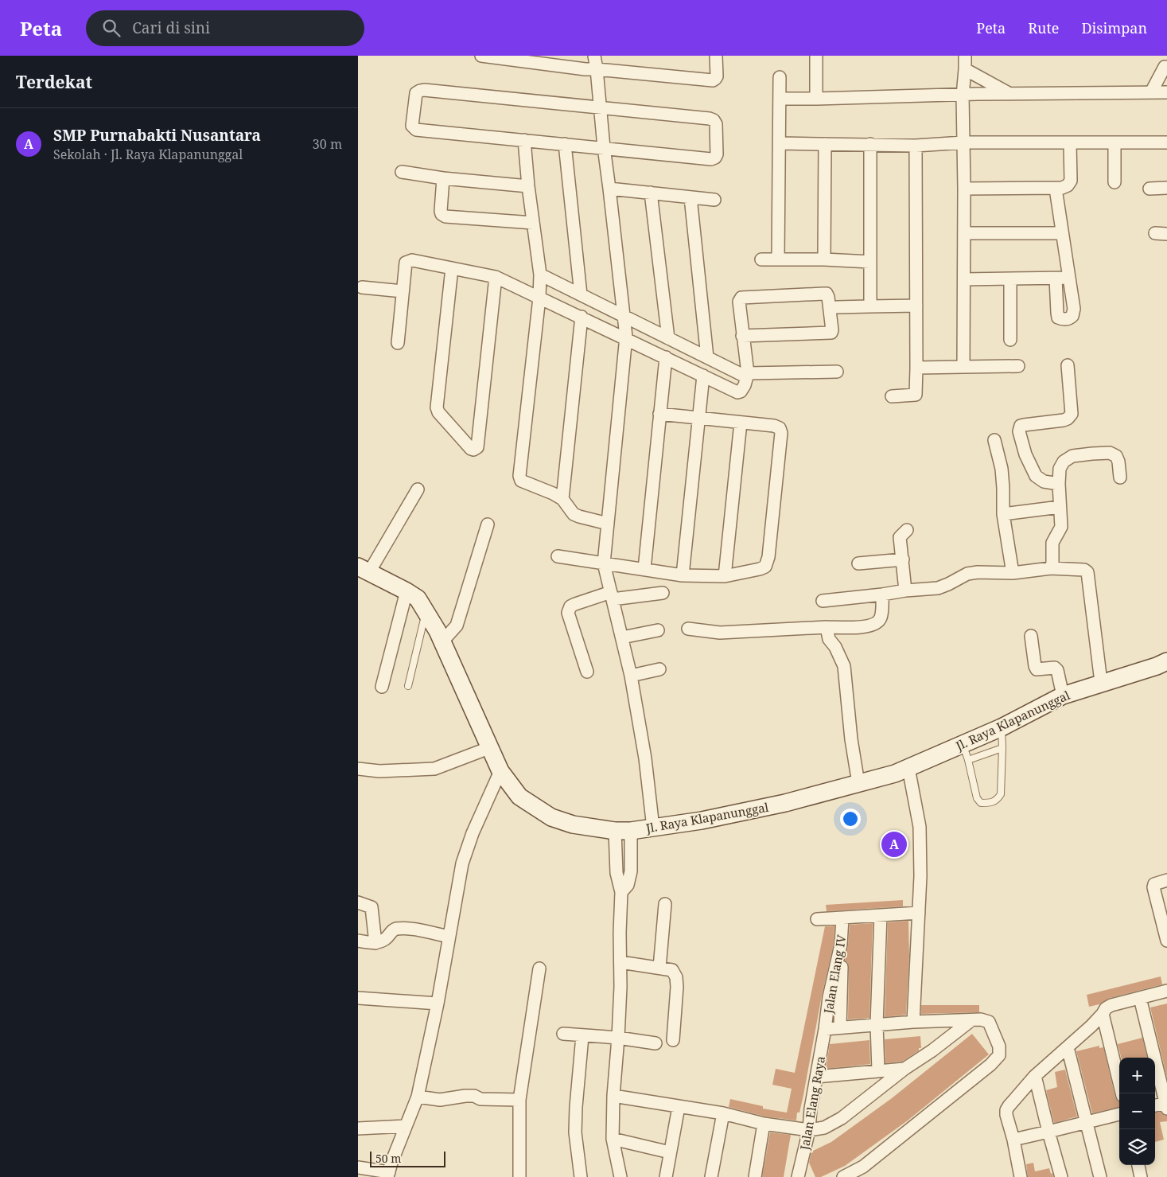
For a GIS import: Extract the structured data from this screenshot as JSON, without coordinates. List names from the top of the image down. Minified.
{"streets":{"street":["Jl. Raya Klapanunggal","Jalan Elang IV","Jalan Elang Raya"]},"crossings":[["Jalan Elang IV","Jalan Elang Raya"]],"scale_bar":"50 m","page":{"header":"Peta","search":"Cari di sini","nav":["Peta","Rute","Disimpan"],"heading":"Terdekat","list":[{"mark":"A","name":"SMP Purnabakti Nusantara","note":"Sekolah · Jl. Raya Klapanunggal","value":"30 m"}],"pins":"A","map_buttons":["+","−"],"scale":"50 m"}}
